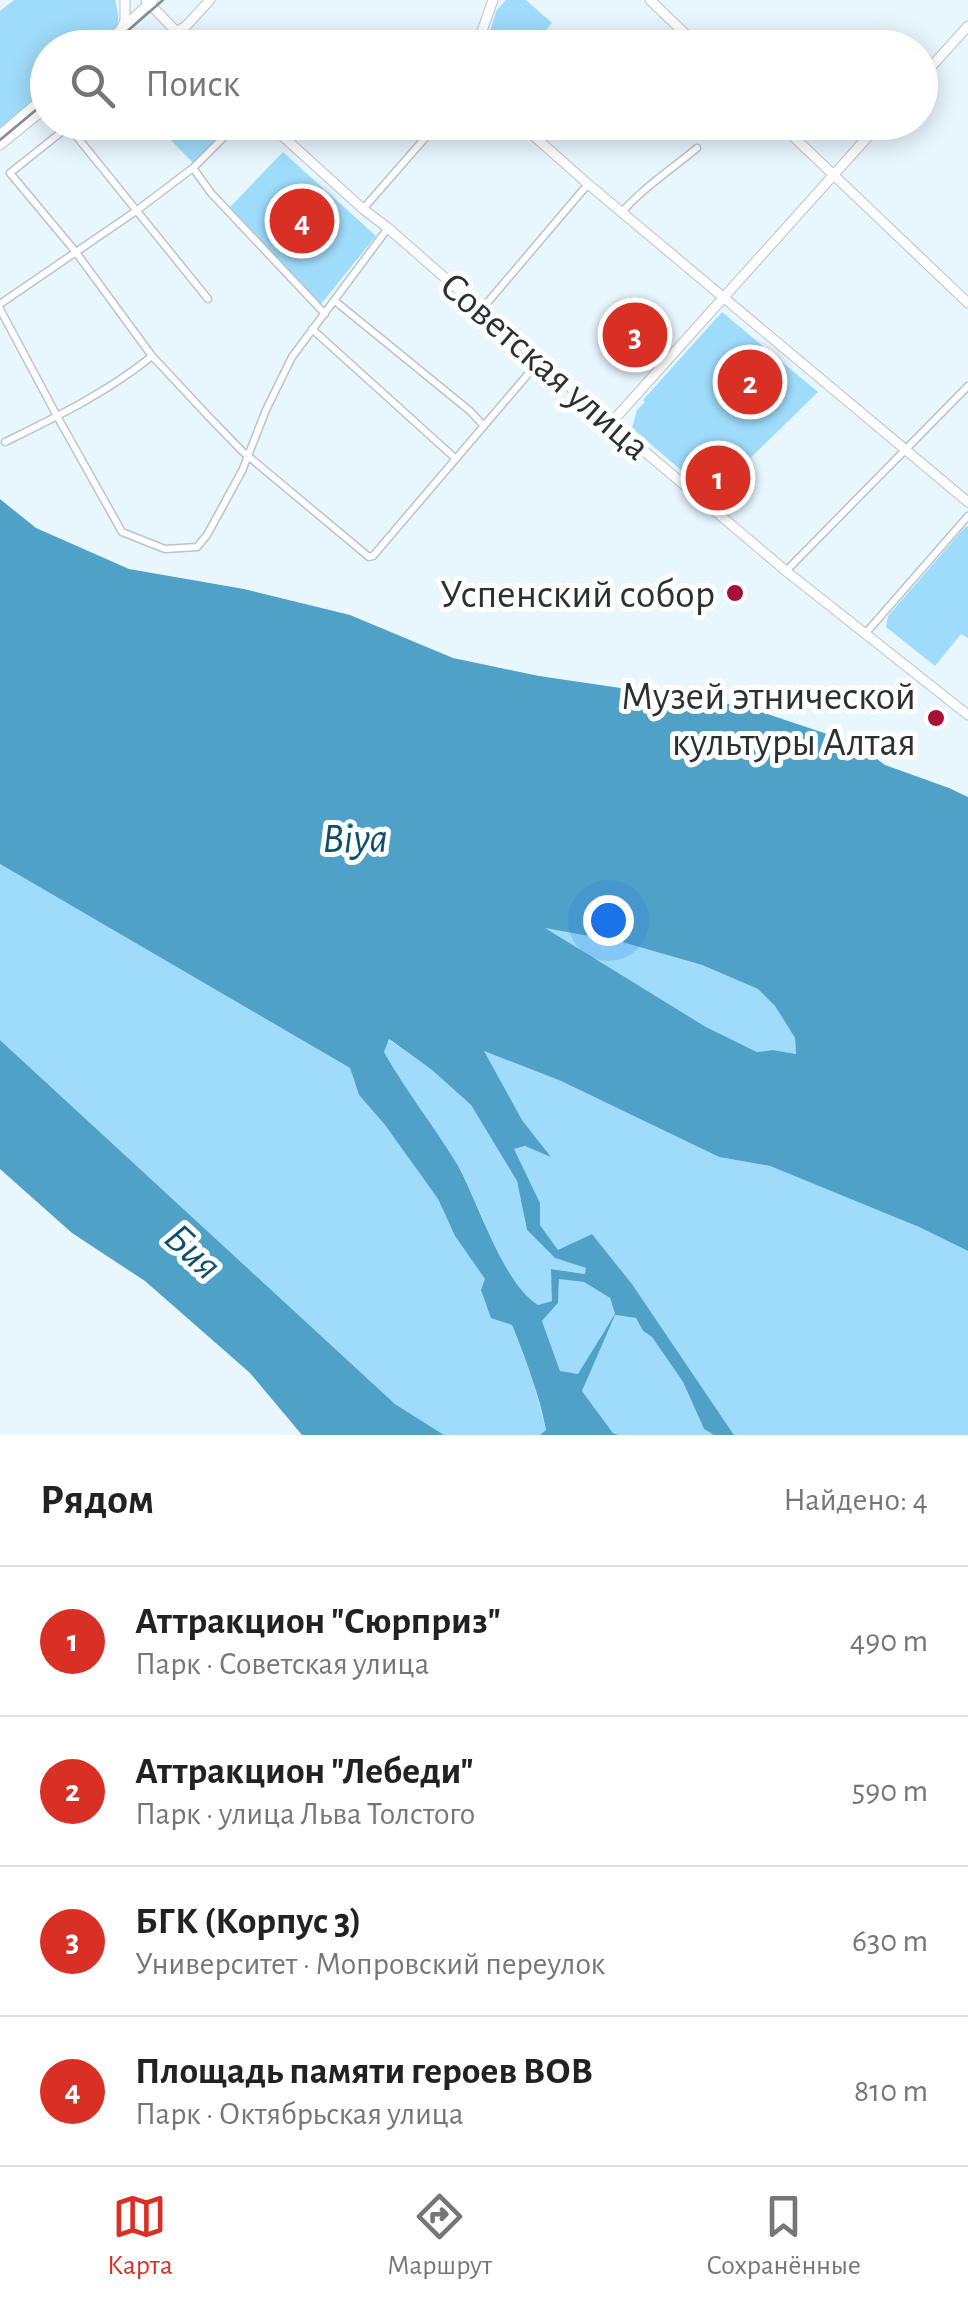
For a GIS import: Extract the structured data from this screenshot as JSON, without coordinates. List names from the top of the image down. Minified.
{"streets":{"street":["Советская улица"]},"water":["Biya","Бия"],"places":["Успенский собор","Музей этнической культуры Алтая"],"page":{"search":"Поиск","pins":["4","3","2","1"],"heading":["Рядом","Найдено: 4"],"list":[{"mark":"1","name":"Аттракцион \"Сюрприз\"","note":"Парк · Советская улица","value":"490 m"},{"mark":"2","name":"Аттракцион \"Лебеди\"","note":"Парк · улица Льва Толстого","value":"590 m"},{"mark":"3","name":"БГК (Корпус 3)","note":"Университет · Мопровский переулок","value":"630 m"},{"mark":"4","name":"Площадь памяти героев ВОВ","note":"Парк · Октябрьская улица","value":"810 m"}],"nav":["Карта","Маршрут","Сохранённые"]}}
